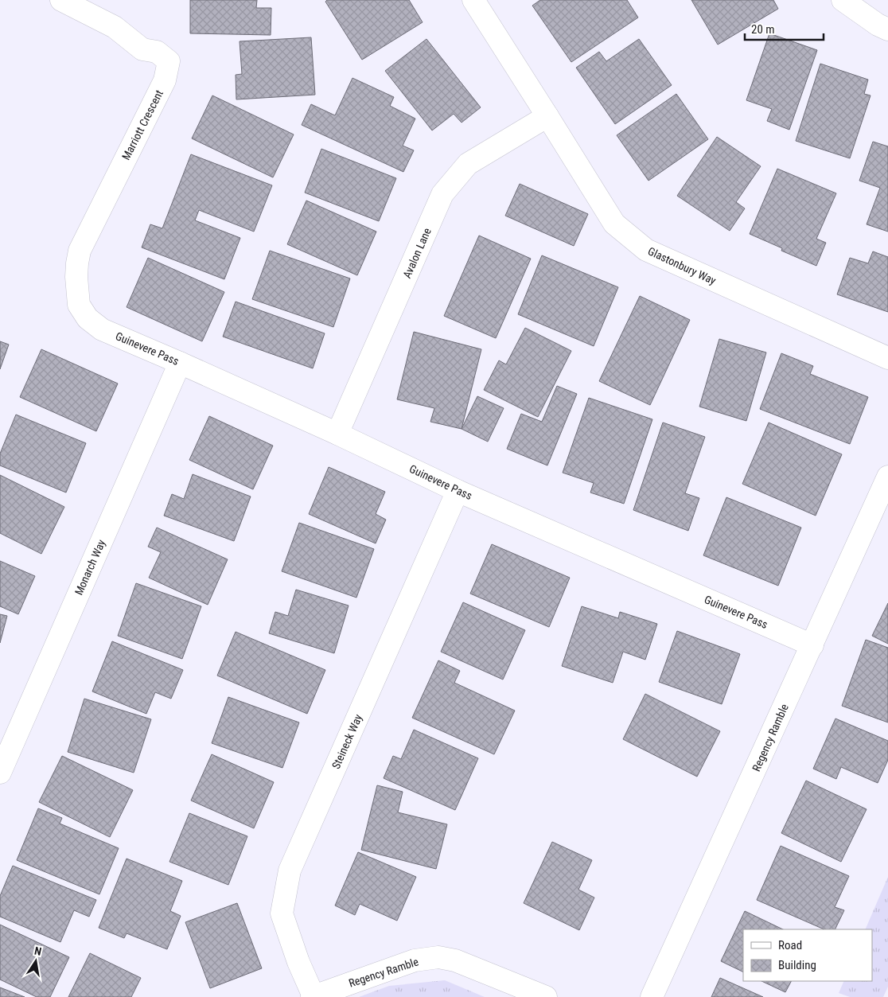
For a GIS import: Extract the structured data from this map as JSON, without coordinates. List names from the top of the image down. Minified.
{"streets":{"street":["Marriott Crescent","Avalon Lane","Glastonbury Way","Guinevere Pass","Monarch Way","Regency Ramble","Steineck Way"]},"crossings":[["Marriott Crescent","Guinevere Pass"],["Avalon Lane","Glastonbury Way"],["Avalon Lane","Guinevere Pass"],["Guinevere Pass","Monarch Way"],["Guinevere Pass","Regency Ramble"],["Guinevere Pass","Steineck Way"],["Regency Ramble","Steineck Way"]],"legend":["Road","Building"],"scale_bar":"20 m","north":"top"}
